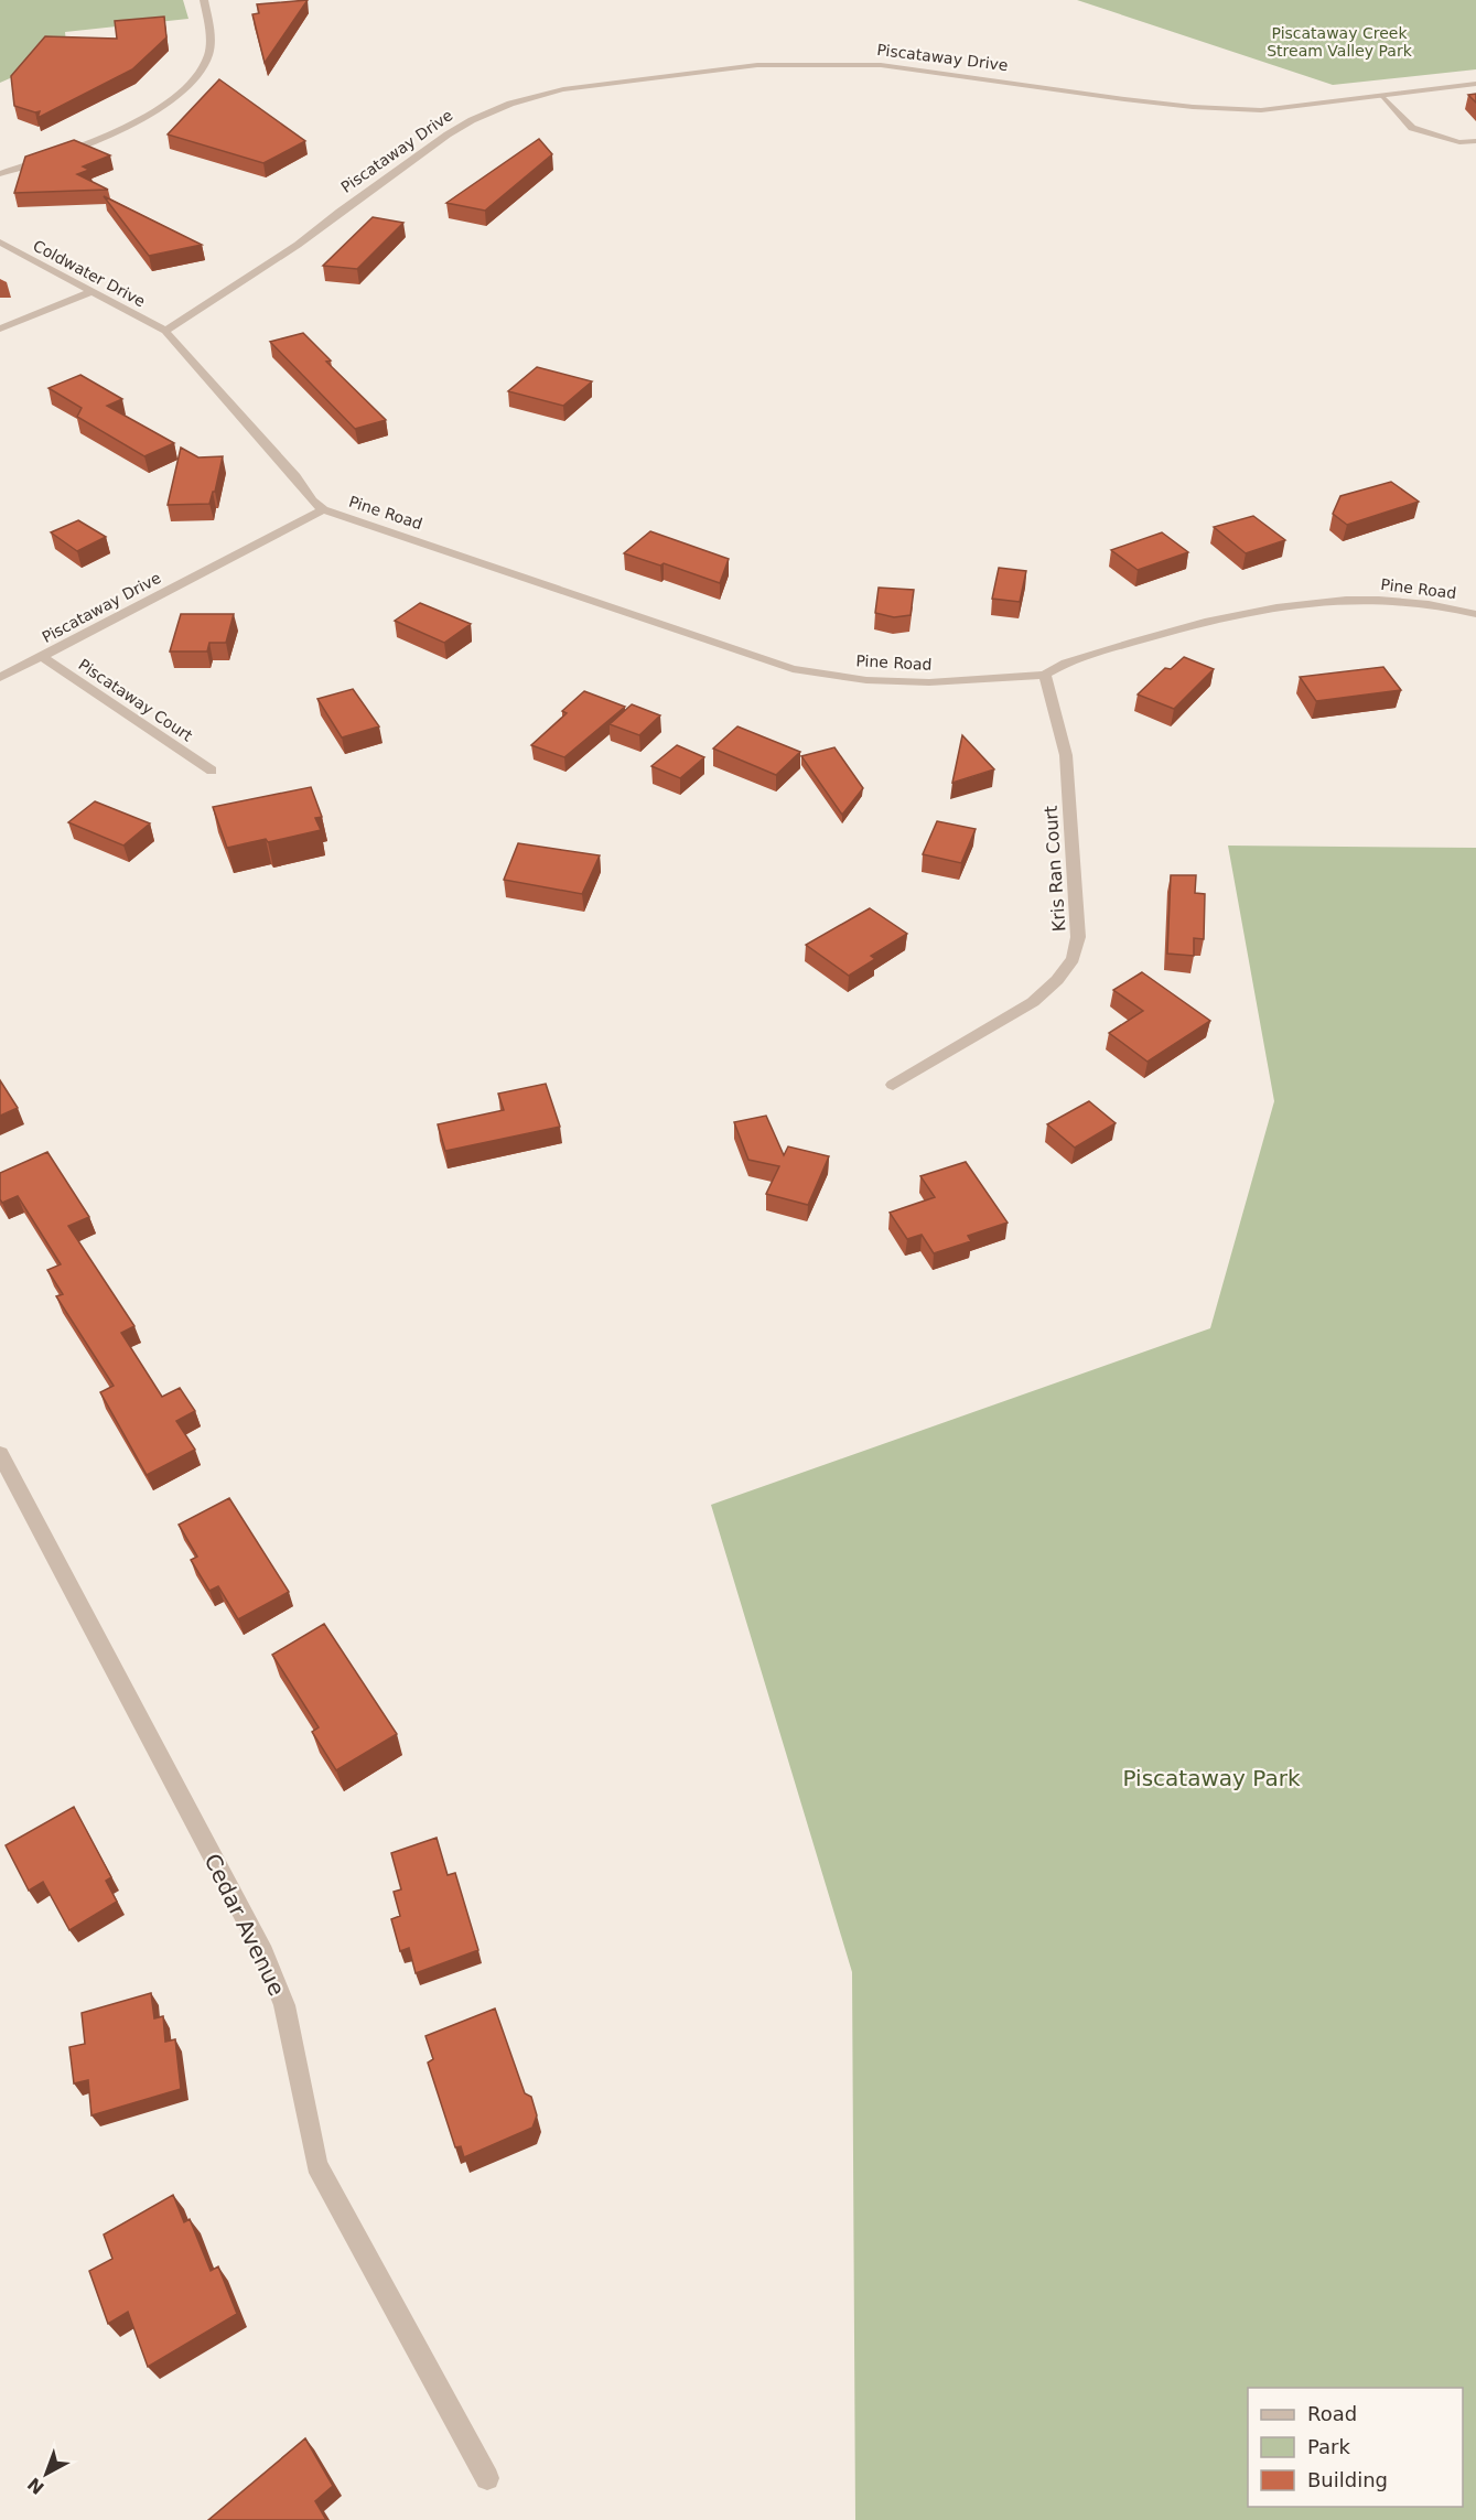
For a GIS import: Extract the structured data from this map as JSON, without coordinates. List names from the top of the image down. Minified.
{"streets":{"street":["Piscataway Drive","Coldwater Drive","Pine Road","Piscataway Court","Kris Ran Court","Cedar Avenue"]},"crossings":[["Piscataway Drive","Coldwater Drive"],["Piscataway Drive","Pine Road"],["Piscataway Drive","Piscataway Court"],["Pine Road","Kris Ran Court"]],"parks":["Piscataway Creek Stream Valley Park","Piscataway Park"],"legend":["Road","Park","Building"],"north":"bottom left"}
